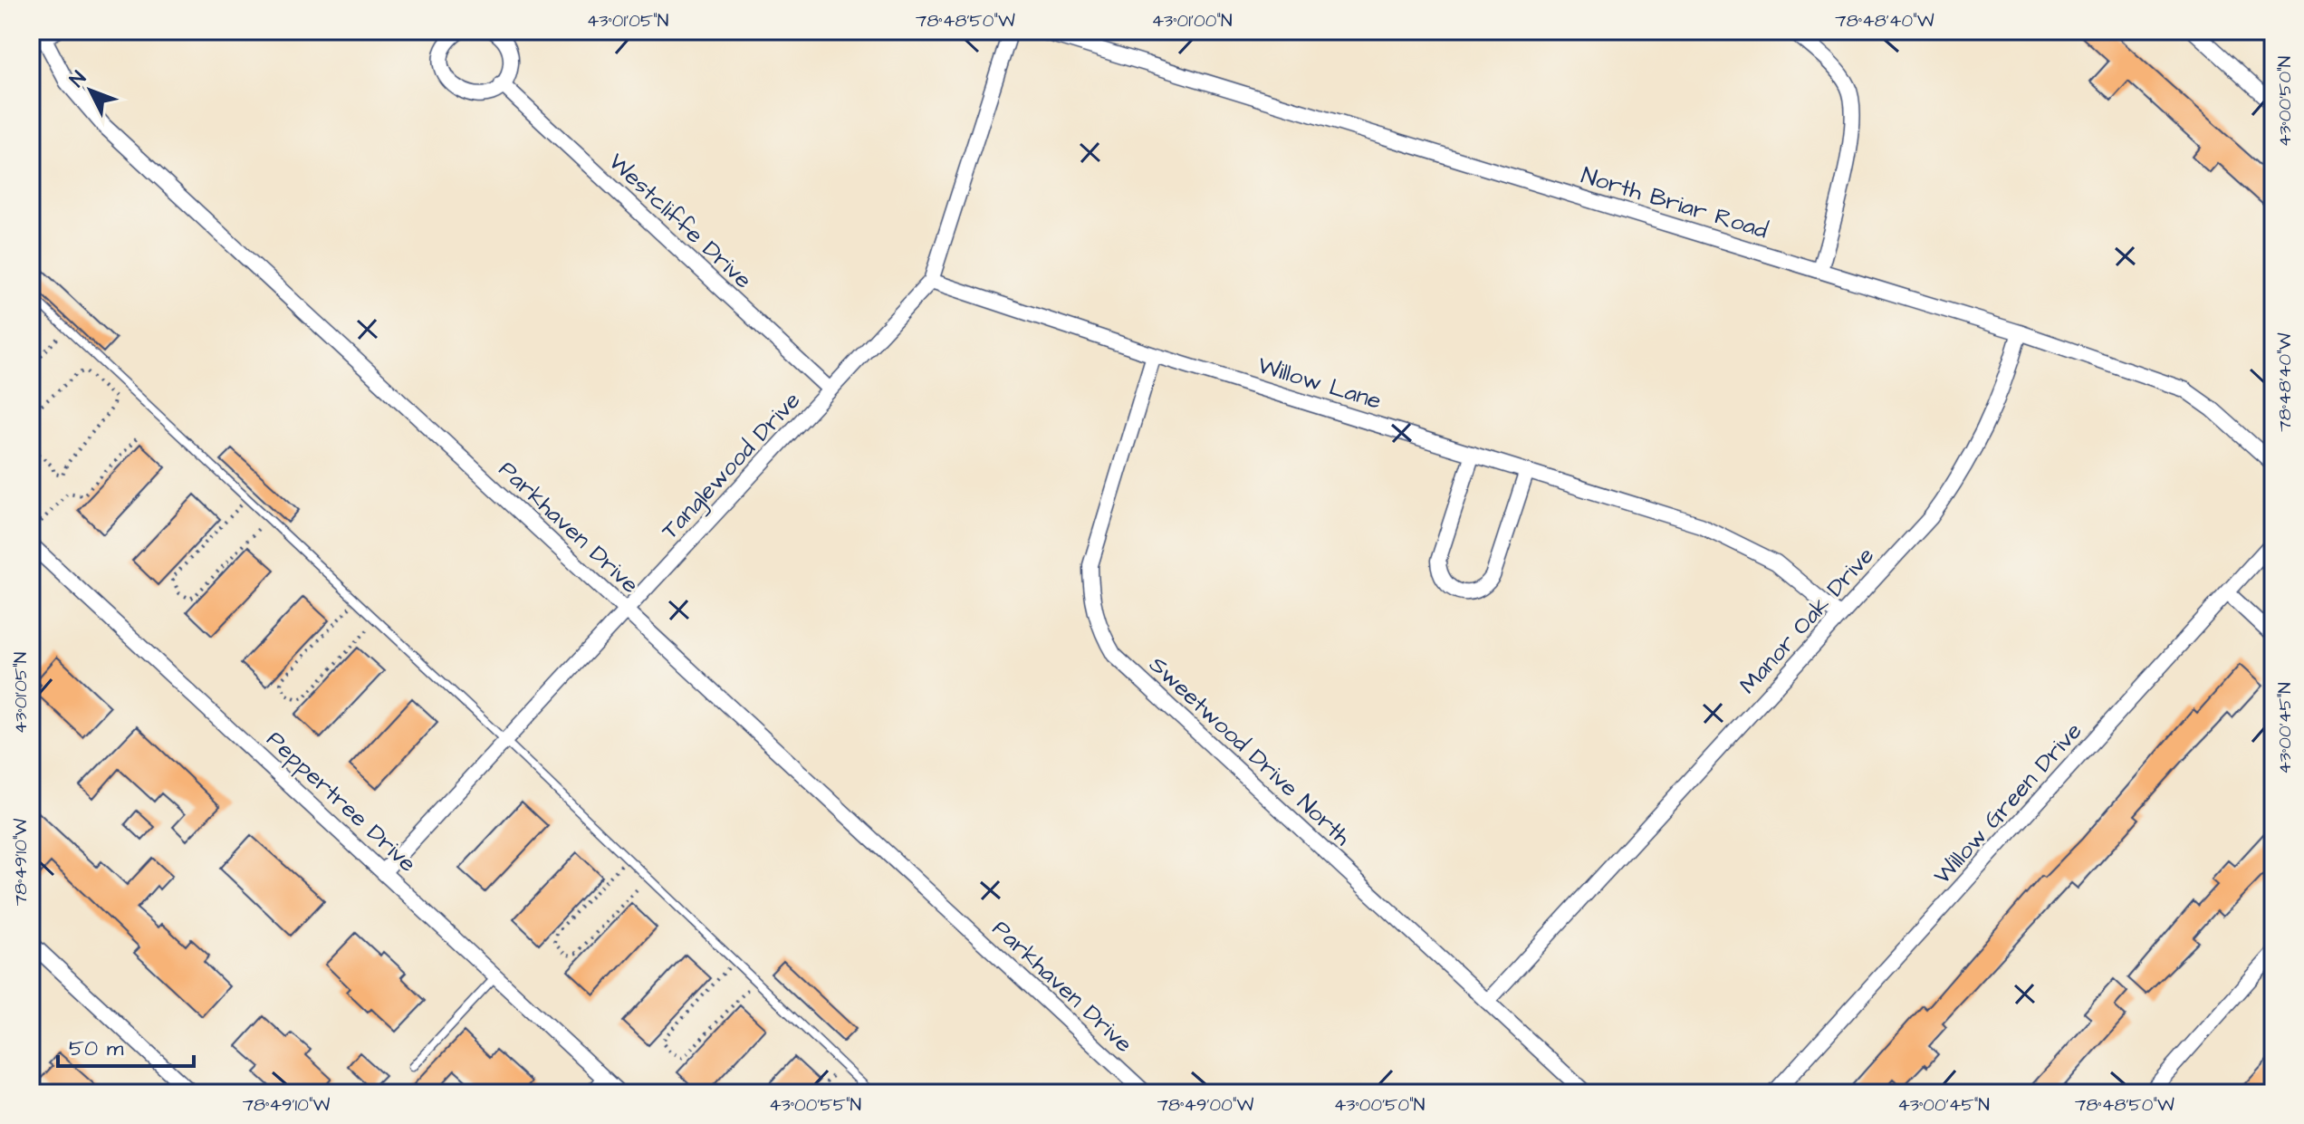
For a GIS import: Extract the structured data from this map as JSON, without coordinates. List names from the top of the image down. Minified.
{"streets":{"street":["North Briar Road","Westcliffe Drive","Willow Lane","Tanglewood Drive","Parkhaven Drive","Manor Oak Drive","Sweetwood Drive North","Peppertree Drive","Willow Green Drive"]},"crossings":[["North Briar Road","Manor Oak Drive"],["Westcliffe Drive","Tanglewood Drive"],["Willow Lane","Tanglewood Drive"],["Willow Lane","Manor Oak Drive"],["Willow Lane","Sweetwood Drive North"],["Tanglewood Drive","Parkhaven Drive"],["Tanglewood Drive","Peppertree Drive"],["Manor Oak Drive","Sweetwood Drive North"]],"scale_bar":"50 m","north":"top left","coordinates":["43°01'05\"N","78°48'50\"W","43°01'00\"N","78°48'40\"W","43°00'50\"N","43°00'45\"N","78°49'10\"W","43°00'55\"N","78°49'00\"W"]}
